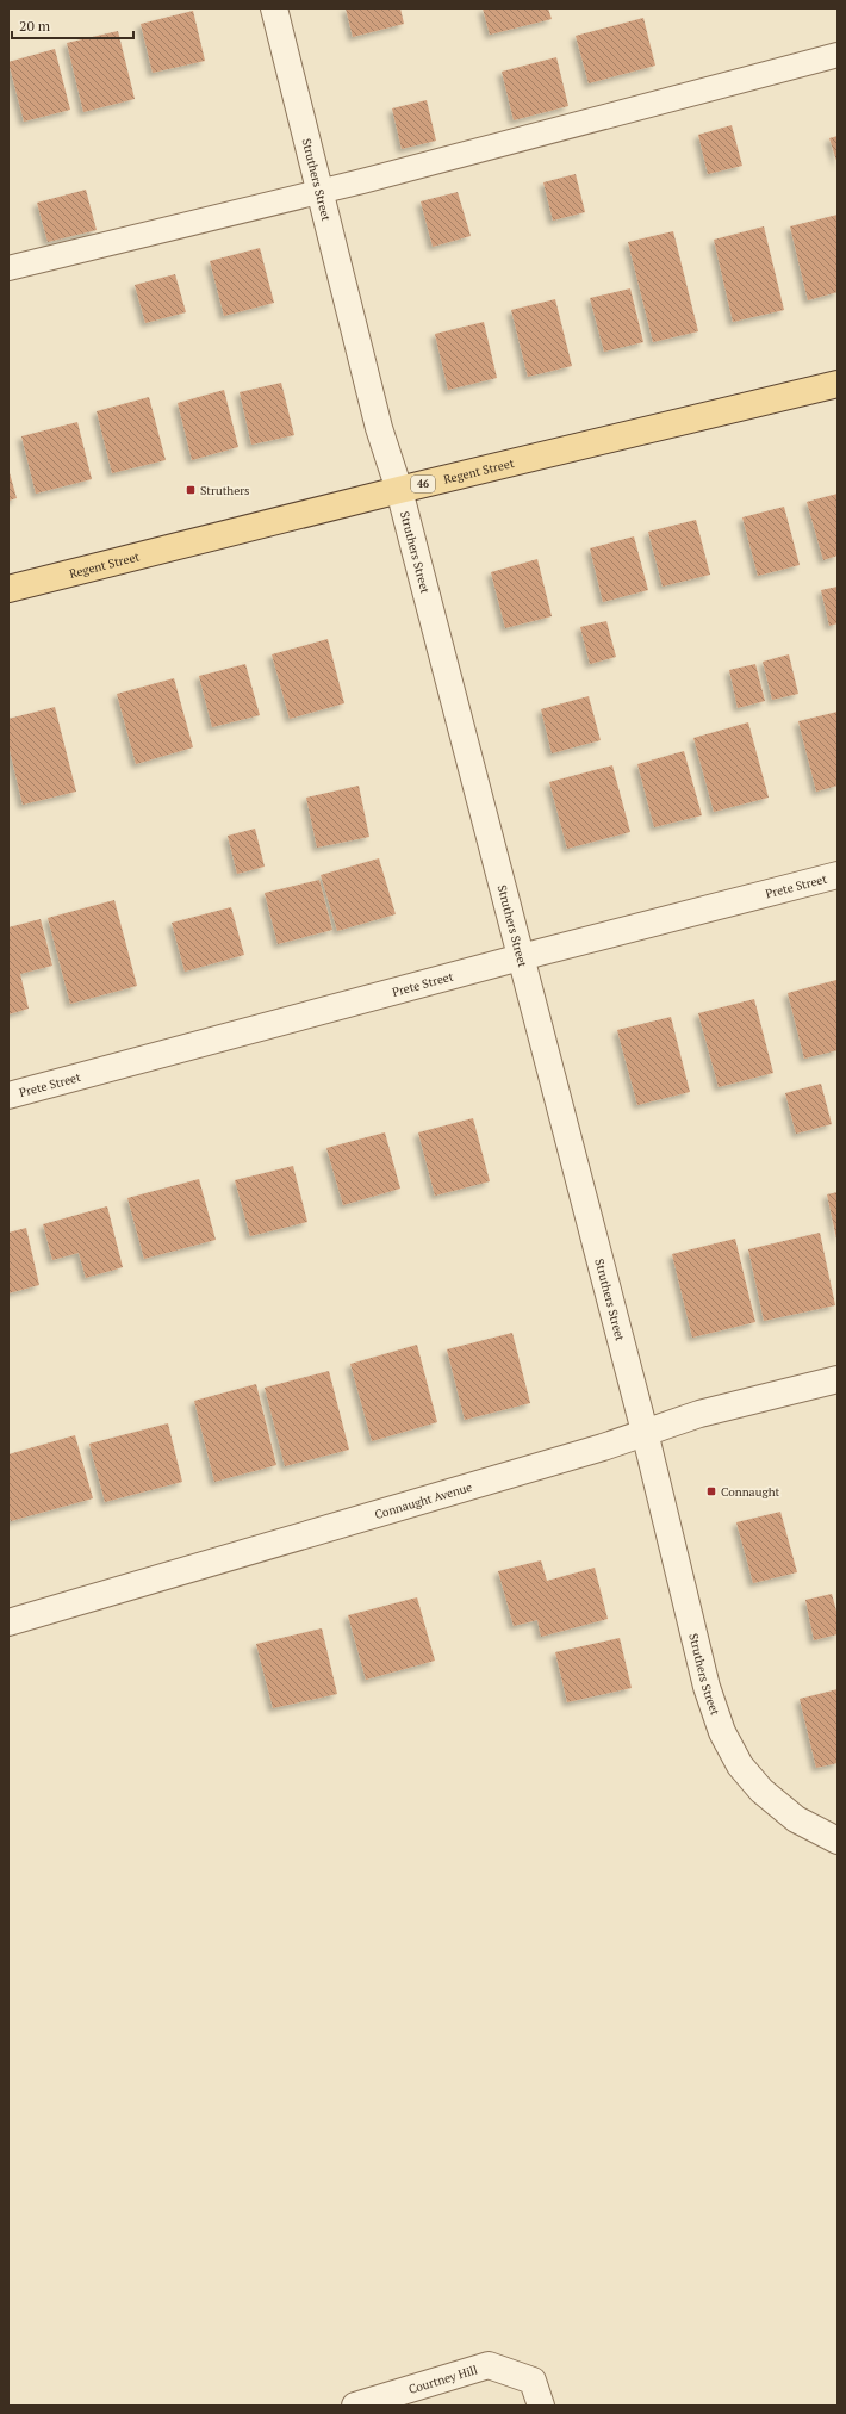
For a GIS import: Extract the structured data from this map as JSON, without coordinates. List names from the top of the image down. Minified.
{"streets":{"main road":["Regent Street","46"],"street":["Struthers Street","Prete Street","Connaught Avenue","Courtney Hill"]},"crossings":[["Struthers Street","Regent Street"],["Struthers Street","Prete Street"],["Struthers Street","Connaught Avenue"]],"places":{"transit":["Struthers","Connaught"]},"scale_bar":"20 m"}
